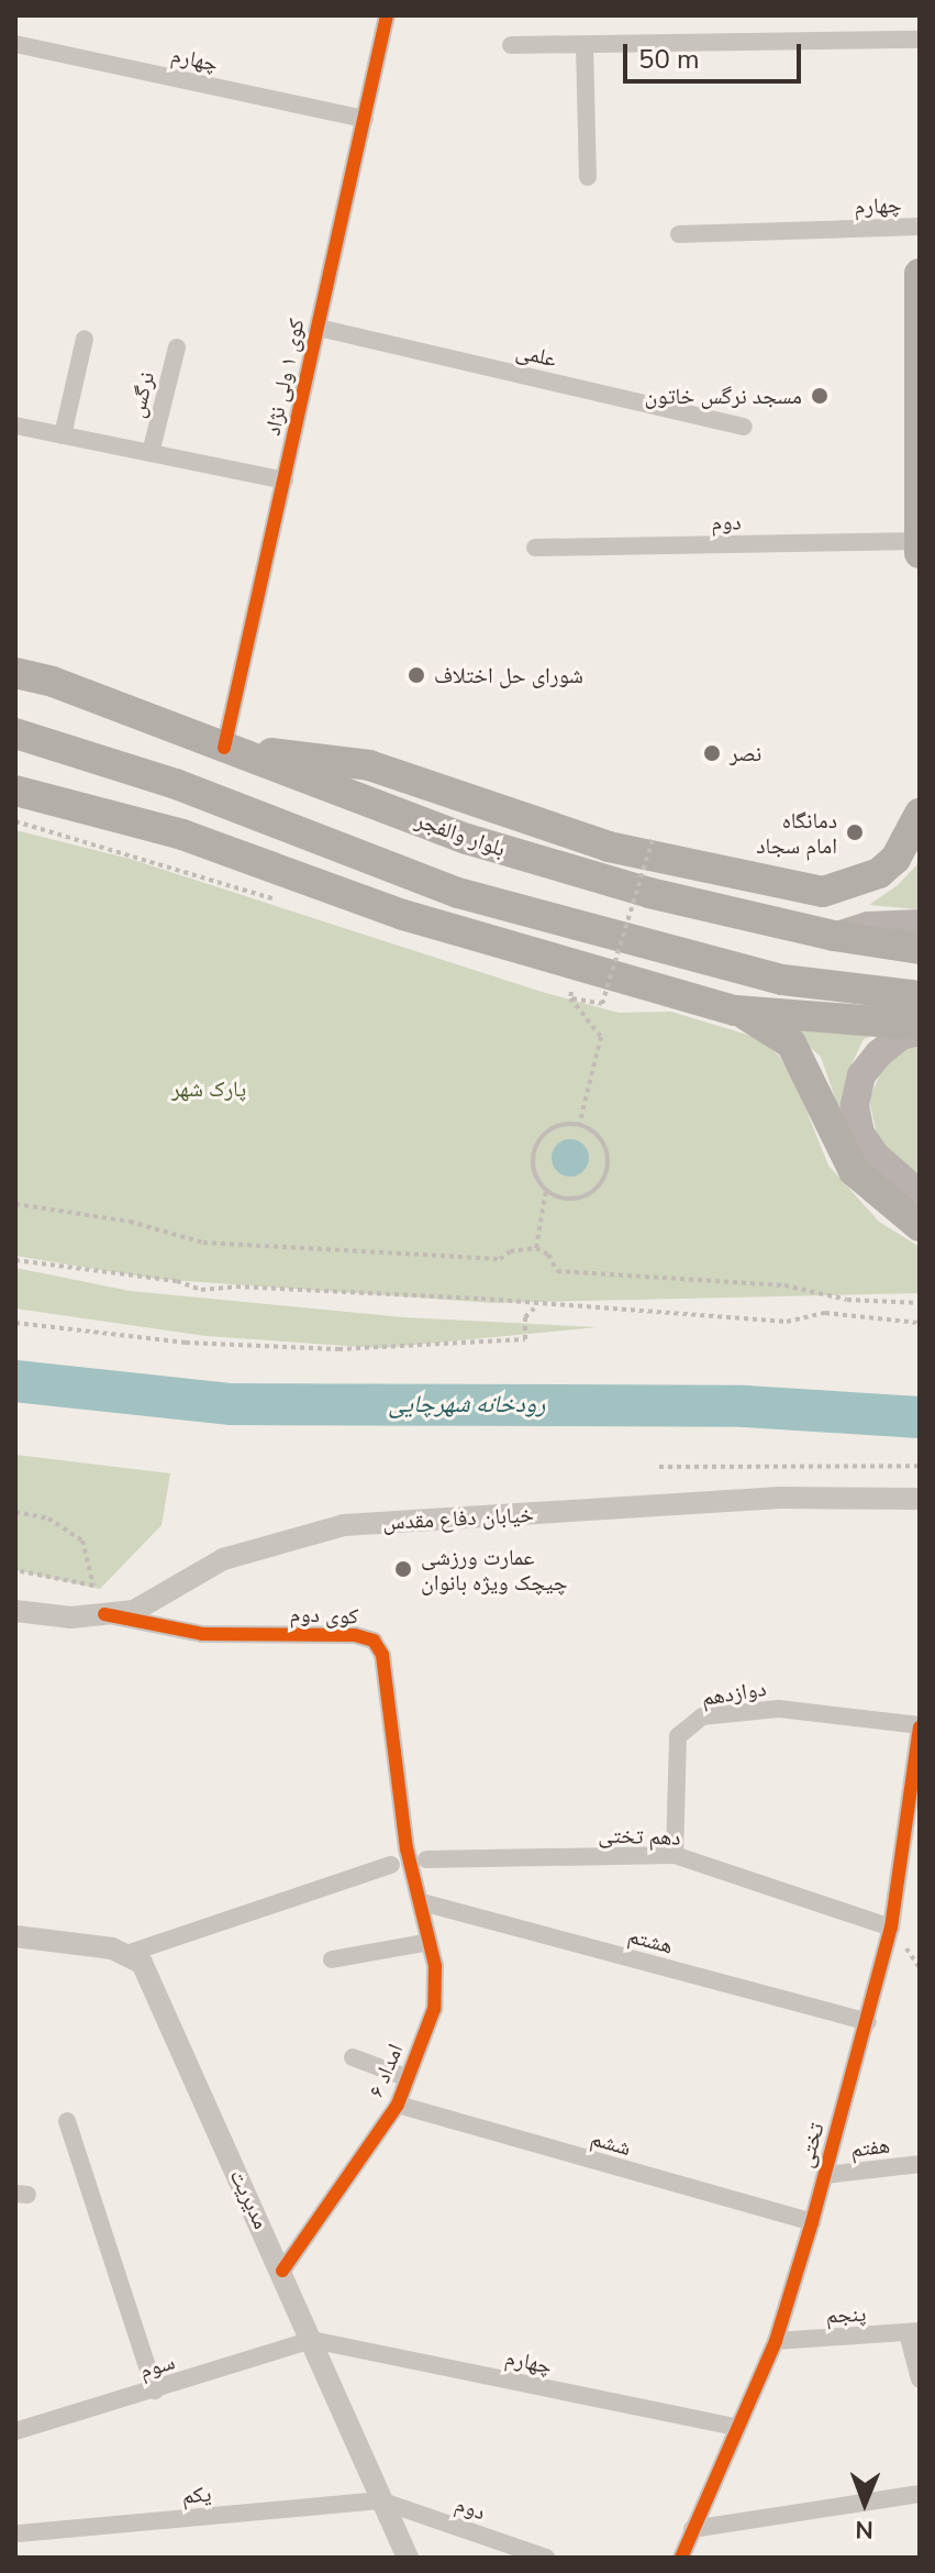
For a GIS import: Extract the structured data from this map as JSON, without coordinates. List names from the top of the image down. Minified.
{"streets":{"highway":["بلوار والفجر"],"street":["چهارم","علمی","کوی ۱ ولی نژاد","نرگس","دوم","خیابان دفاع مقدس","کوی دوم","دوازدهم","دهم تختی","هشتم","امداد ۶","ششم","تختی","هفتم","مدیریت","پنجم","سوم","یکم"]},"crossings":[["چهارم","کوی ۱ ولی نژاد"],["چهارم","تختی"],["چهارم","مدیریت"],["چهارم","سوم"],["علمی","کوی ۱ ولی نژاد"],["کوی ۱ ولی نژاد","بلوار والفجر"],["دوم","مدیریت"],["دوم","یکم"],["خیابان دفاع مقدس","کوی دوم"],["کوی دوم","دهم تختی"],["کوی دوم","امداد ۶"],["دوازدهم","دهم تختی"],["دوازدهم","تختی"],["دهم تختی","امداد ۶"],["دهم تختی","تختی"],["هشتم","امداد ۶"],["هشتم","تختی"],["امداد ۶","ششم"],["امداد ۶","مدیریت"],["ششم","تختی"],["تختی","هفتم"],["تختی","پنجم"],["مدیریت","سوم"],["مدیریت","یکم"]],"water":["رودخانه شهرچایی"],"parks":["پارک شهر"],"places":["مسجد نرگس خاتون","شورای حل اختلاف","نصر","دمانگاه امام سجاد","عمارت ورزشی چیچک ویژه بانوان"],"scale_bar":"50 m","north":"bottom"}
